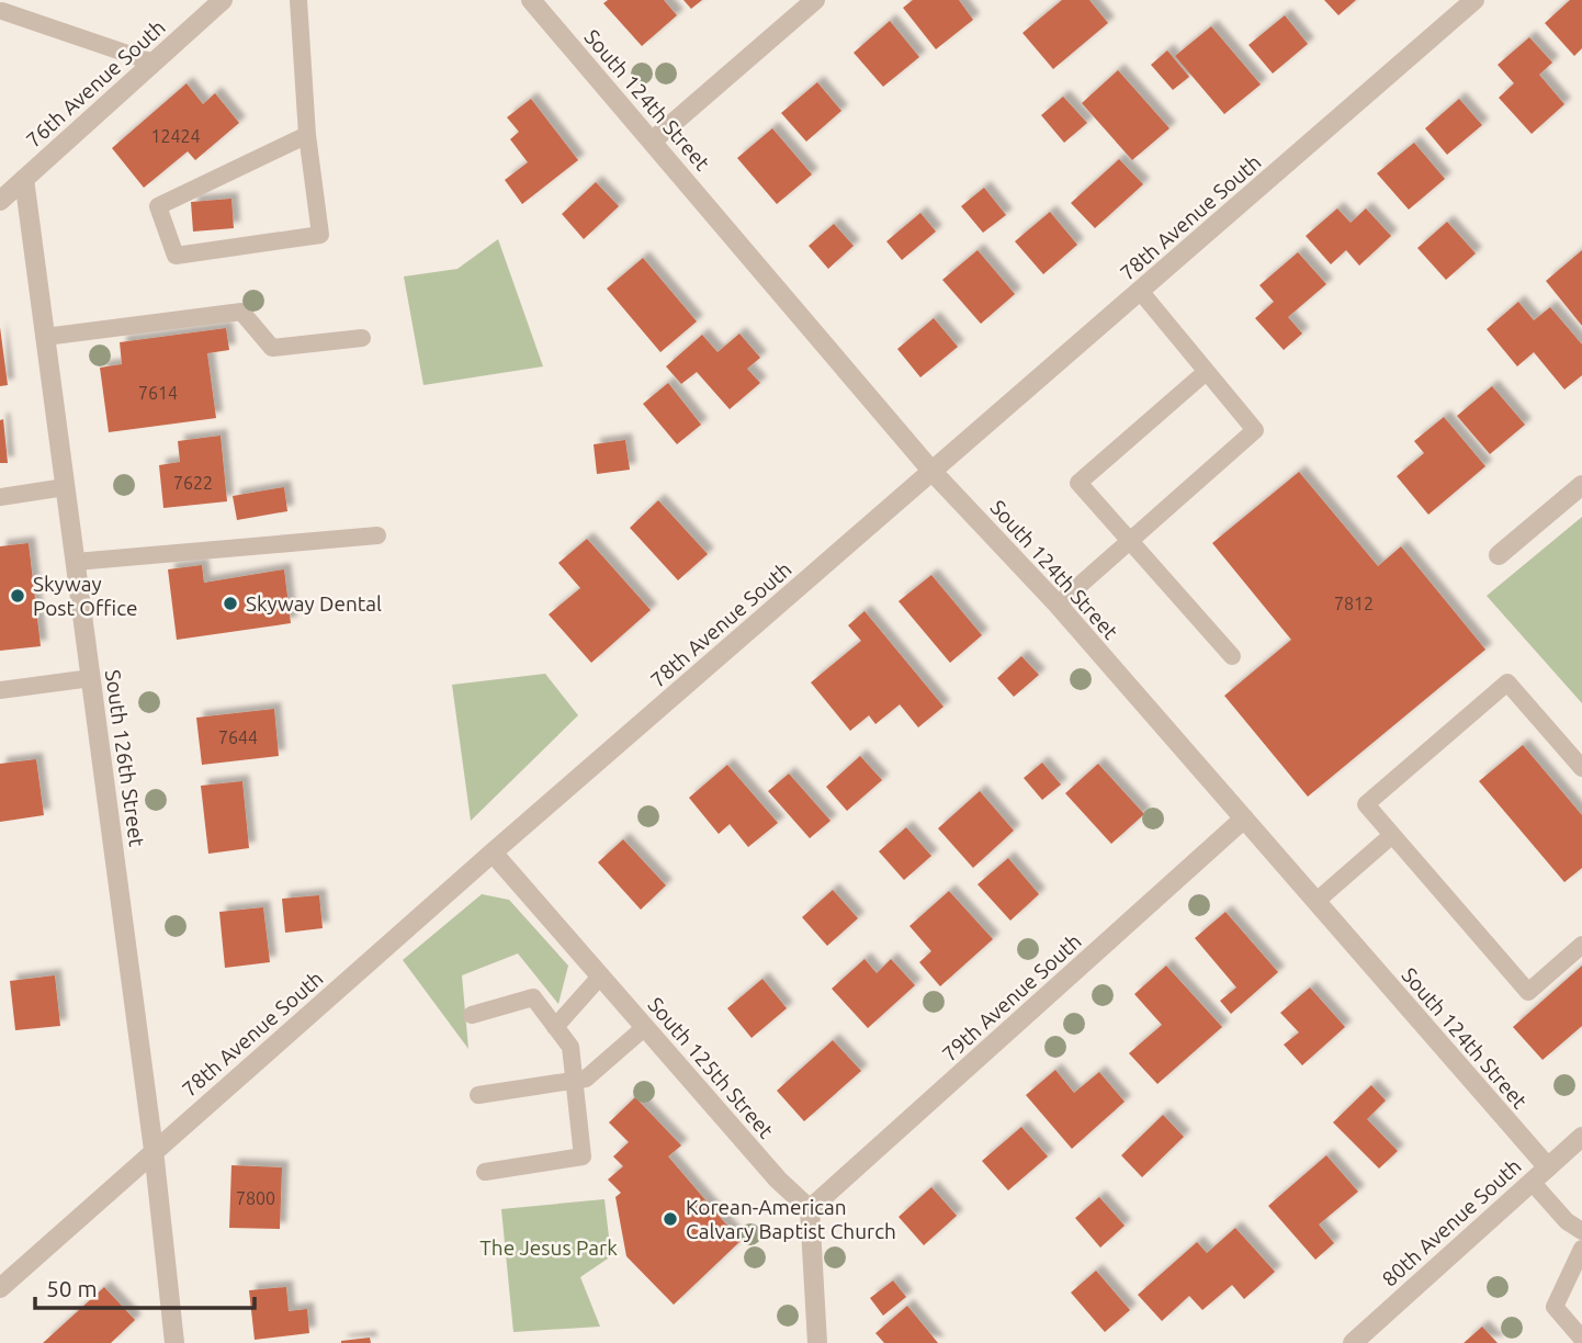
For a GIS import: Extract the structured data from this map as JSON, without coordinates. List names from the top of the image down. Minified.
{"streets":{"street":["76th Avenue South","South 124th Street","78th Avenue South","South 126th Street","79th Avenue South","South 125th Street","80th Avenue South"]},"crossings":[["76th Avenue South","South 126th Street"],["South 124th Street","78th Avenue South"],["South 124th Street","79th Avenue South"],["South 124th Street","80th Avenue South"],["78th Avenue South","South 126th Street"],["78th Avenue South","South 125th Street"],["79th Avenue South","South 125th Street"]],"parks":["The Jesus Park"],"places":["Skyway Post Office","Skyway Dental","Korean-American Calvary Baptist Church"],"house_numbers":["12424","7614","7622","7812","7644","7800"],"scale_bar":"50 m"}
